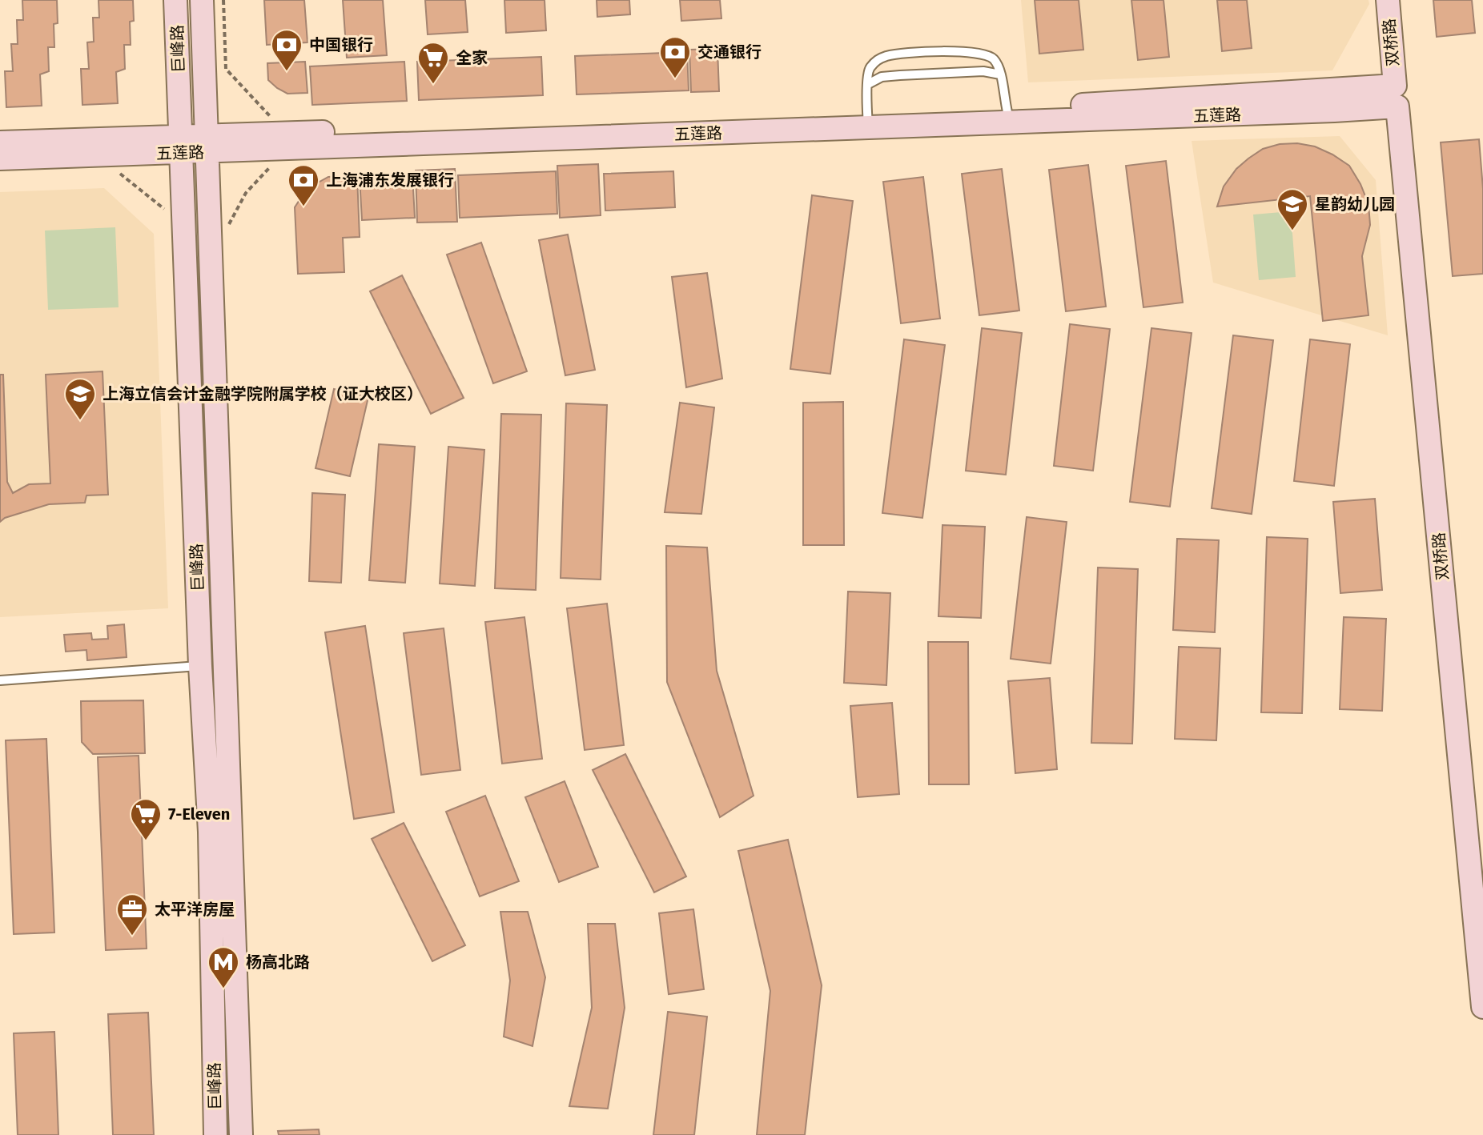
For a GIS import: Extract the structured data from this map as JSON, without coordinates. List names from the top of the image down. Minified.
{"streets":{"street":["双桥路","巨峰路","五莲路"]},"crossings":[["双桥路","五莲路"],["巨峰路","五莲路"]],"places":{"bank":["中国银行","交通银行","上海浦东发展银行"],"supermarket":["全家","7-Eleven"],"school or university":["星韵幼儿园","上海立信会计金融学院附属学校（证大校区）"],"office":["太平洋房屋"],"metro station":["杨高北路"]}}
